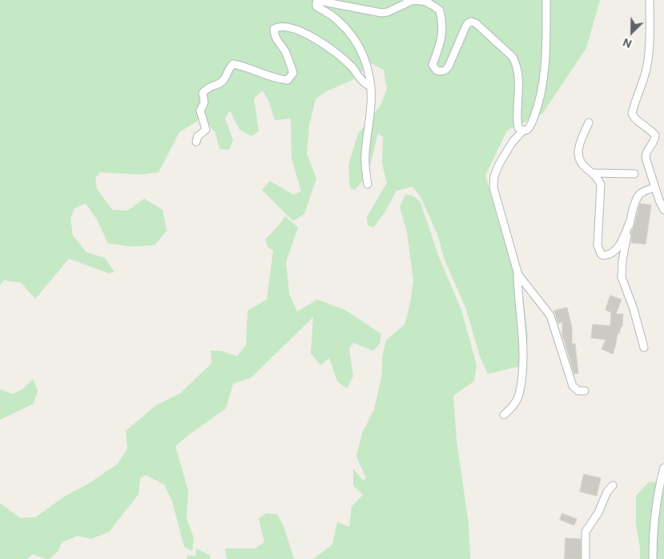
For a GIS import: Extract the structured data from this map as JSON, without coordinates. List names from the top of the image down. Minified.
{"north":"bottom left"}
